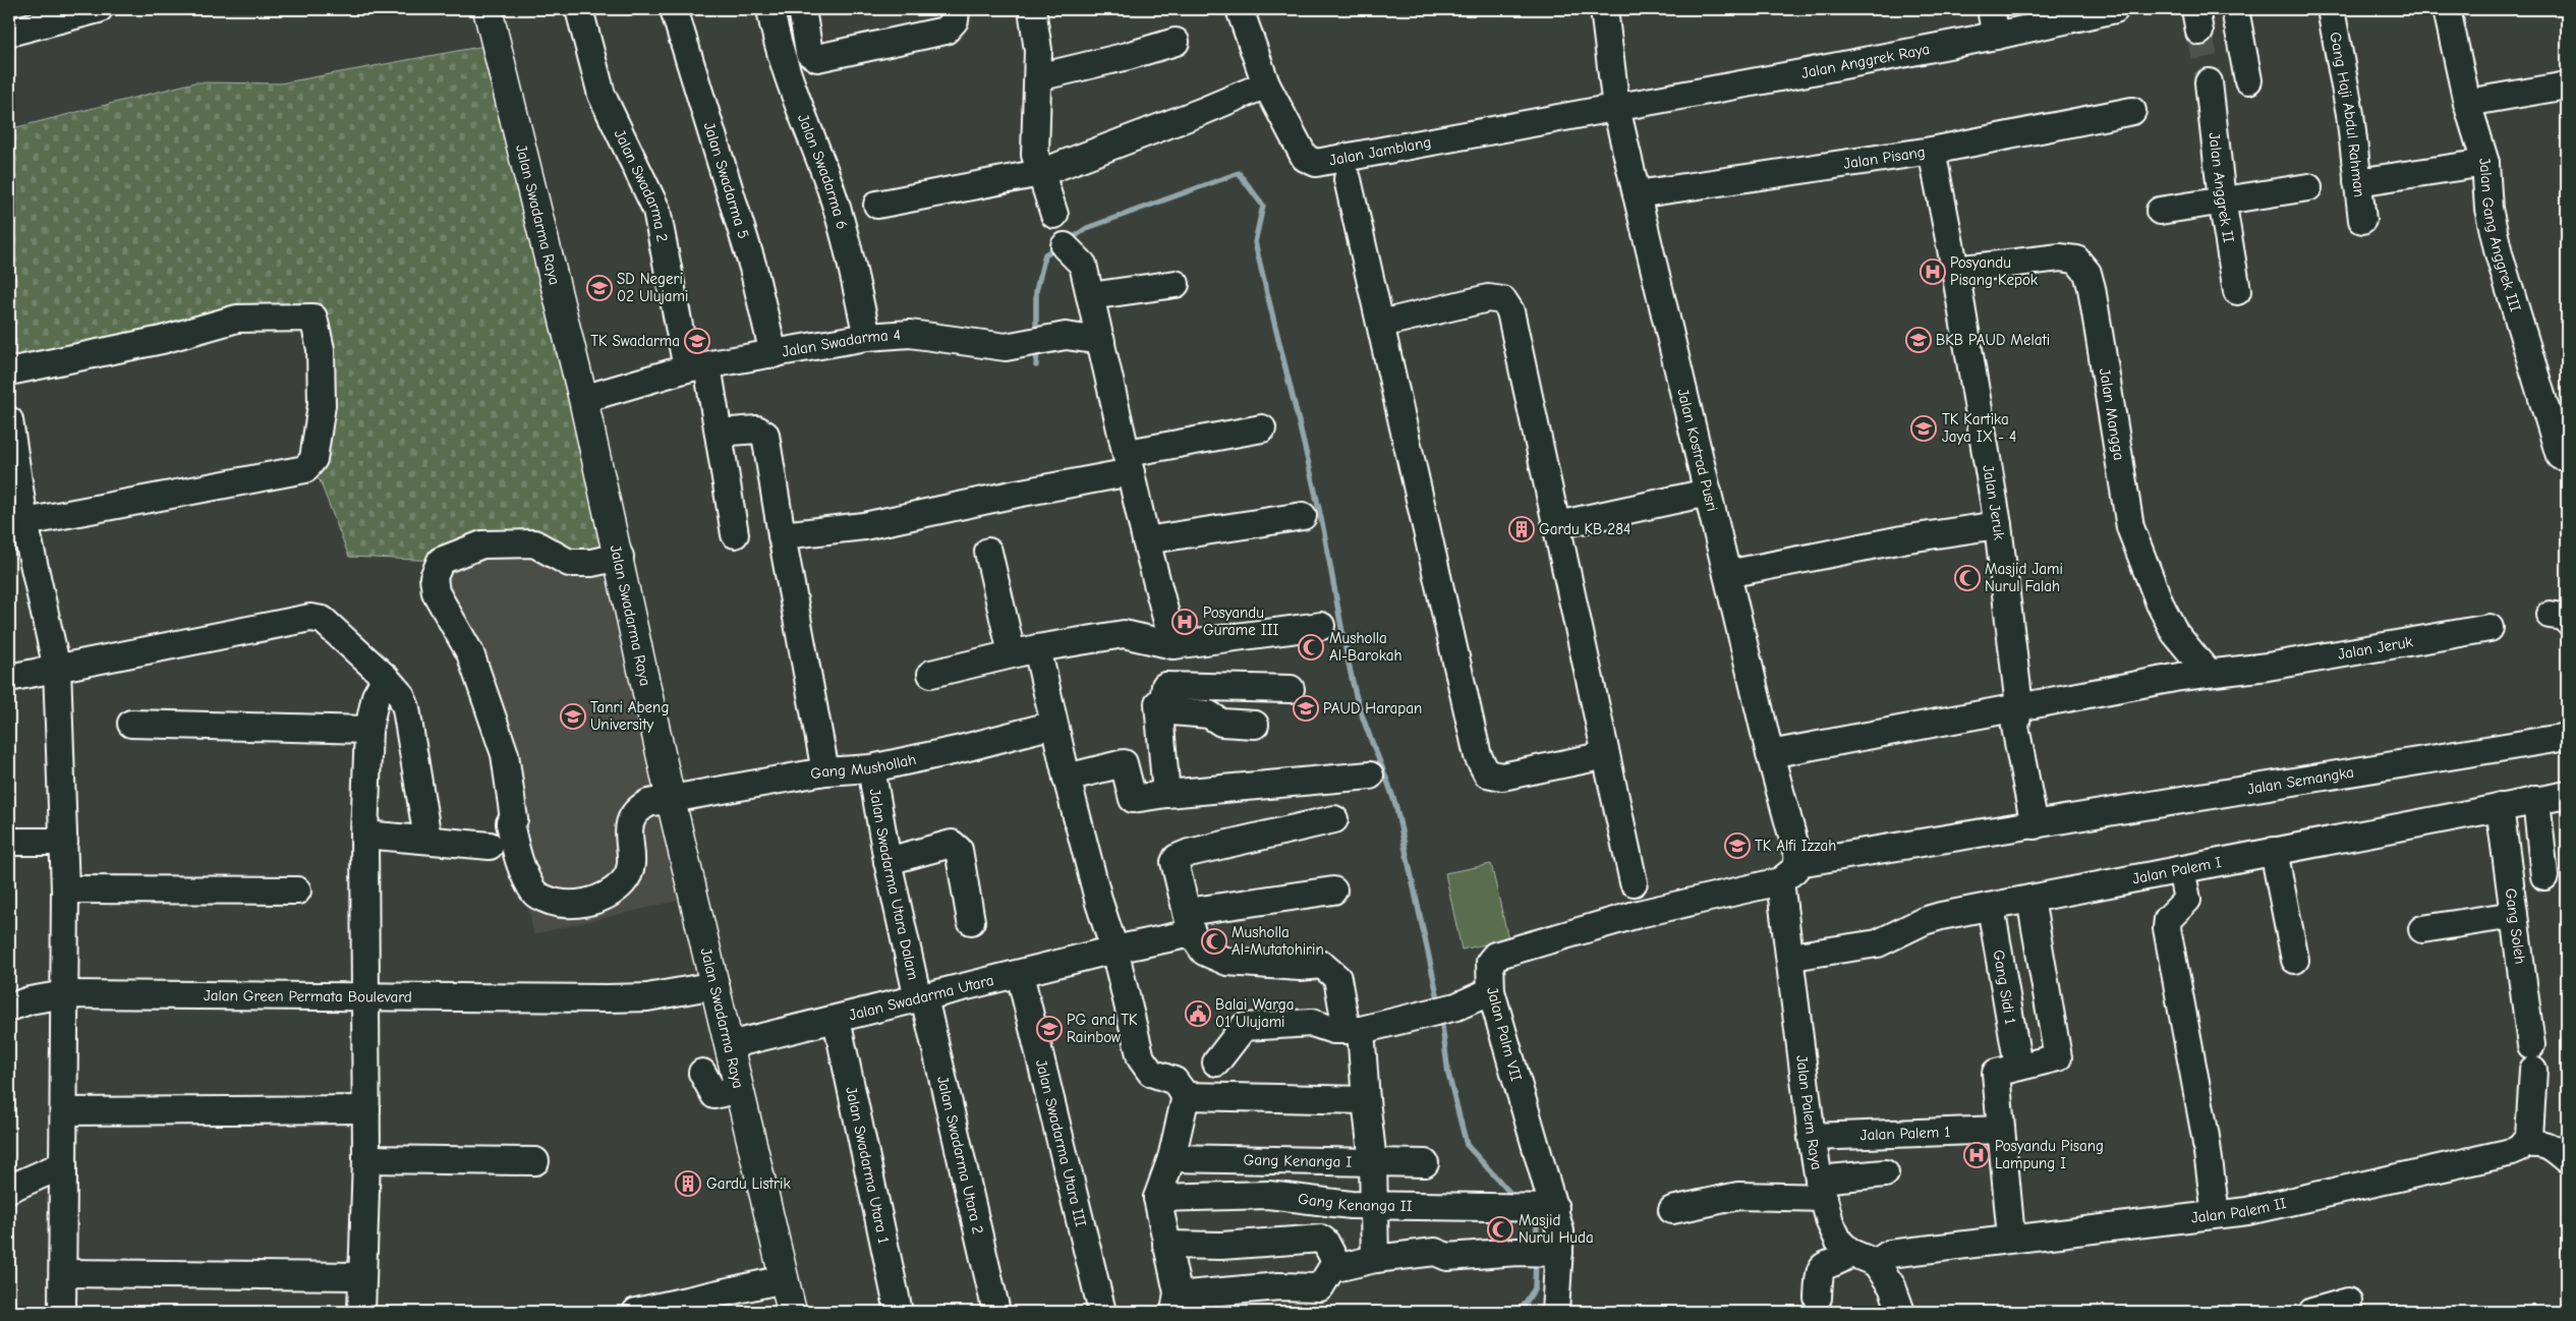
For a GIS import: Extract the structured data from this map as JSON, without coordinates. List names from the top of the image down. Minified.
{"streets":{"main road":["Jalan Swadarma Raya"],"street":["Jalan Anggrek Raya","Gang Haji Abdul Rahman","Jalan Jamblang","Jalan Pisang","Jalan Swadarma 6","Jalan Swadarma 5","Jalan Swadarma 2","Jalan Anggrek II","Jalan Gang Anggrek III","Jalan Swadarma 4","Jalan Mangga","Jalan Kostrad Pusri","Jalan Jeruk","Gang Mushollah","Jalan Semangka","Jalan Palem I","Jalan Swadarma Utara Dalam","Gang Soleh","Gang Sidi 1","Jalan Green Permata Boulevard","Jalan Swadarma Utara","Jalan Palm VII","Jalan Palem Raya","Jalan Palem 1","Jalan Swadarma Utara III","Jalan Swadarma Utara 2","Gang Kenanga I","Jalan Swadarma Utara 1","Gang Kenanga II","Jalan Palem II"]},"crossings":[["Jalan Anggrek Raya","Jalan Jamblang"],["Jalan Anggrek Raya","Jalan Kostrad Pusri"],["Jalan Jamblang","Jalan Kostrad Pusri"],["Jalan Pisang","Jalan Kostrad Pusri"],["Jalan Pisang","Jalan Jeruk"],["Jalan Swadarma 6","Jalan Swadarma 4"],["Jalan Swadarma 5","Jalan Swadarma 4"],["Jalan Swadarma 2","Jalan Swadarma 4"],["Jalan Swadarma Raya","Jalan Swadarma 4"],["Jalan Swadarma Raya","Gang Mushollah"],["Jalan Swadarma Raya","Jalan Green Permata Boulevard"],["Jalan Swadarma Raya","Jalan Swadarma Utara"],["Jalan Mangga","Jalan Jeruk"],["Jalan Kostrad Pusri","Jalan Jeruk"],["Jalan Kostrad Pusri","Jalan Semangka"],["Jalan Kostrad Pusri","Jalan Palm VII"],["Jalan Kostrad Pusri","Jalan Palem Raya"],["Gang Mushollah","Jalan Swadarma Utara Dalam"],["Jalan Semangka","Jalan Palm VII"],["Jalan Semangka","Jalan Palem Raya"],["Jalan Palem I","Gang Soleh"],["Jalan Palem I","Gang Sidi 1"],["Jalan Palem I","Jalan Palem Raya"],["Jalan Swadarma Utara Dalam","Jalan Swadarma Utara"],["Jalan Swadarma Utara Dalam","Jalan Swadarma Utara 2"],["Gang Soleh","Jalan Palem II"],["Jalan Swadarma Utara","Jalan Swadarma Utara III"],["Jalan Swadarma Utara","Jalan Swadarma Utara 2"],["Jalan Swadarma Utara","Jalan Swadarma Utara 1"],["Jalan Palm VII","Jalan Palem Raya"],["Jalan Palm VII","Gang Kenanga II"],["Jalan Palem Raya","Jalan Palem 1"],["Jalan Palem Raya","Jalan Palem II"]],"places":{"hospital":["Posyandu Pisang Kepok","Posyandu Gurame III","Posyandu Pisang Lampung I"],"school or university":["SD Negeri 02 Ulujami","BKB PAUD Melati","TK Swadarma","TK Kartika Jaya IX - 4","PAUD Harapan","Tanri Abeng University","TK Alfi Izzah","PG and TK Rainbow"],"building":["Gardu KB 284","Gardu Listrik"],"mosque":["Masjid Jami Nurul Falah","Musholla Al-Barokah","Musholla Al-Mutatohirin","Masjid Nurul Huda"],"public building":["Balai Warga 01 Ulujami"]}}
